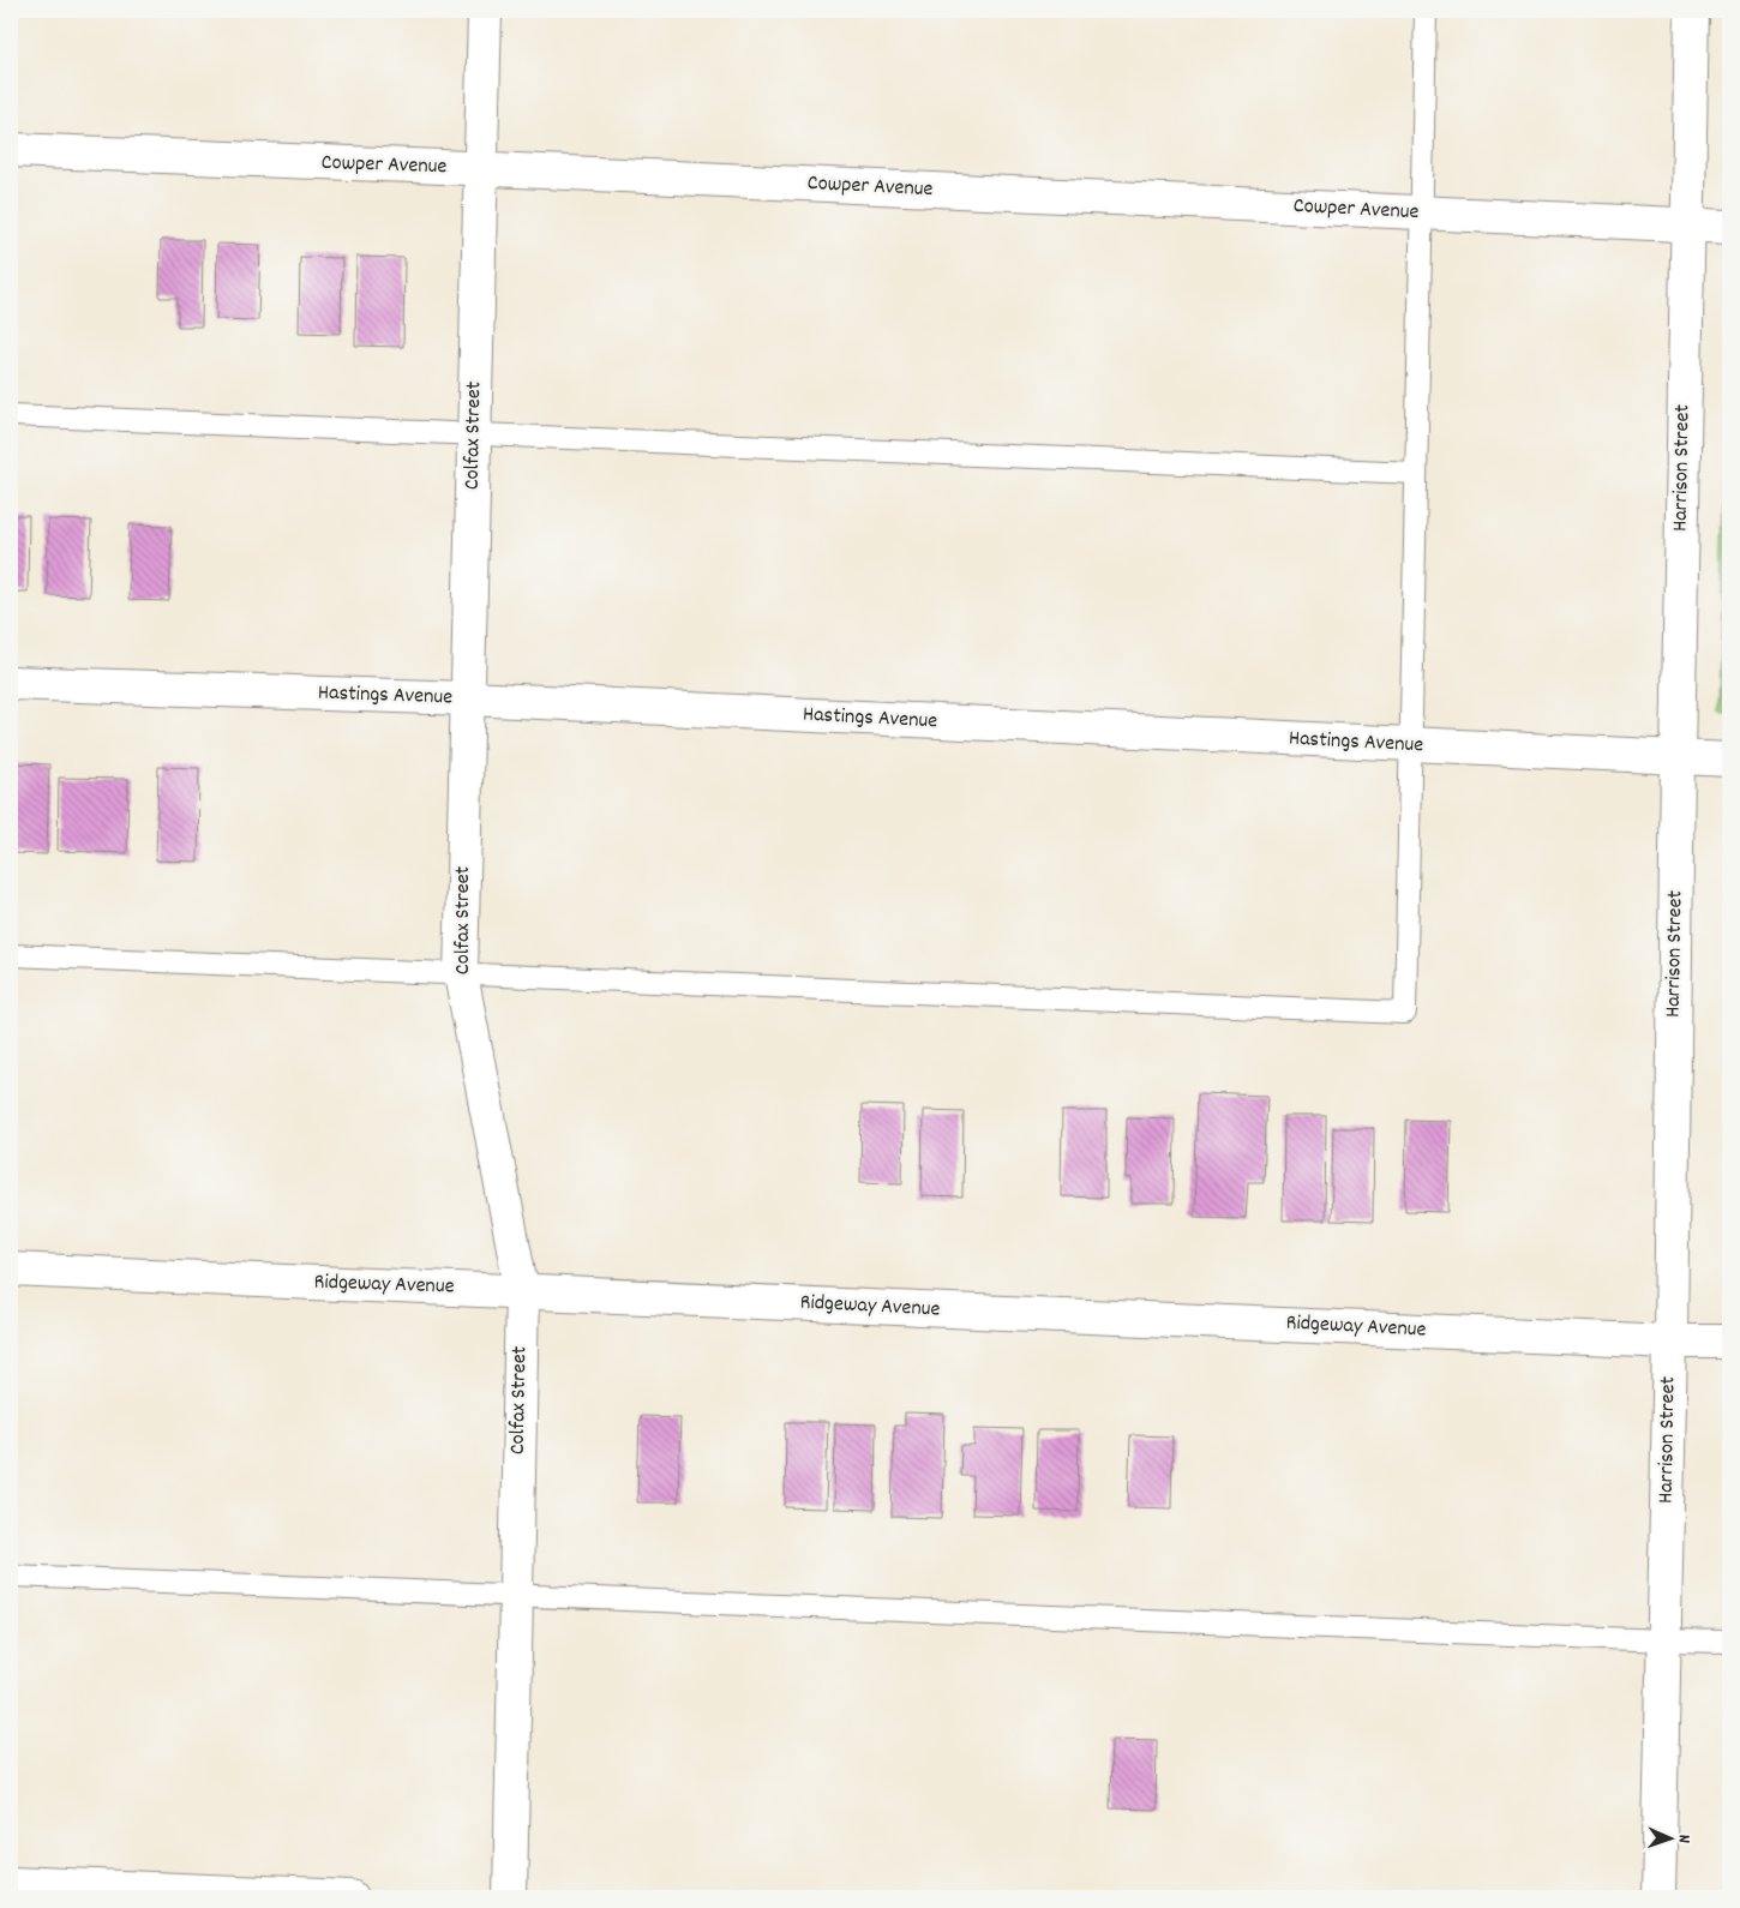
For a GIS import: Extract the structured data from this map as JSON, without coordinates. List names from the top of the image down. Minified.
{"streets":{"street":["Cowper Avenue","Colfax Street","Harrison Street","Hastings Avenue","Ridgeway Avenue"]},"crossings":[["Cowper Avenue","Colfax Street"],["Cowper Avenue","Harrison Street"],["Colfax Street","Hastings Avenue"],["Colfax Street","Ridgeway Avenue"],["Harrison Street","Hastings Avenue"],["Harrison Street","Ridgeway Avenue"]],"north":"right"}
